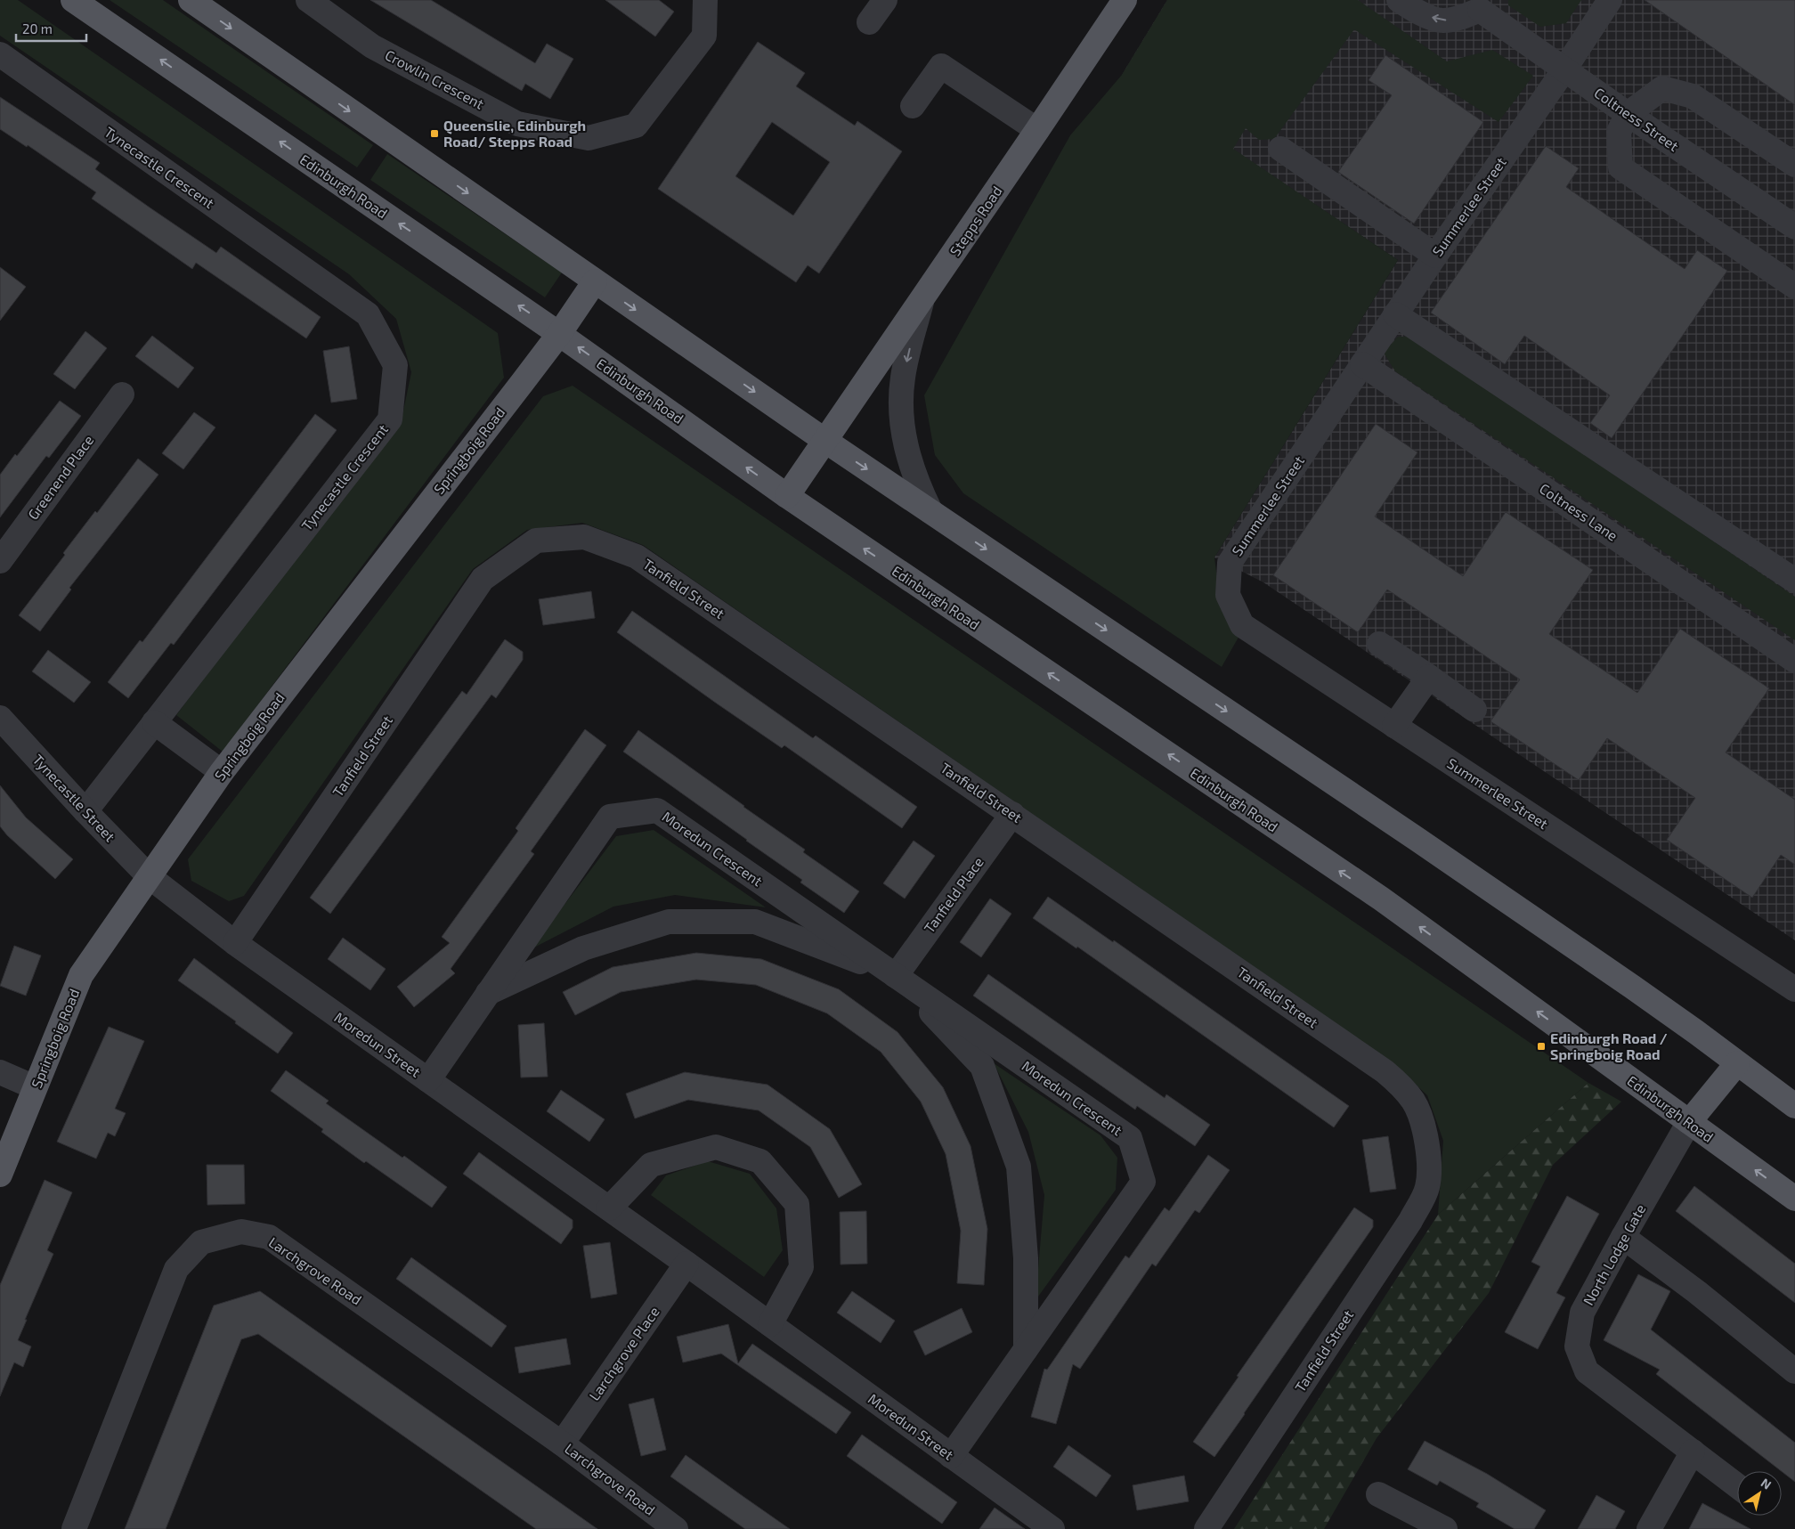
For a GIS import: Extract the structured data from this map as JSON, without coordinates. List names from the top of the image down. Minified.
{"streets":{"main road":["Edinburgh Road","Stepps Road","Springboig Road"],"street":["Crowlin Crescent","Coltness Street","Tynecastle Crescent","Summerlee Street","Greenend Place","Coltness Lane","Tanfield Street","Tynecastle Street","Moredun Crescent","Tanfield Place","Moredun Street","North Lodge Gate","Larchgrove Road","Larchgrove Place"]},"crossings":[["Coltness Street","Summerlee Street"],["Tynecastle Crescent","Tynecastle Street"],["Edinburgh Road","Stepps Road"],["Edinburgh Road","Springboig Road"],["Edinburgh Road","North Lodge Gate"],["Summerlee Street","Coltness Lane"],["Springboig Road","Tynecastle Street"],["Springboig Road","Moredun Street"],["Tanfield Street","Tanfield Place"],["Tanfield Street","Moredun Street"],["Tynecastle Street","Moredun Street"],["Moredun Crescent","Tanfield Place"],["Moredun Crescent","Moredun Street"],["Moredun Street","Larchgrove Place"],["Larchgrove Road","Larchgrove Place"]],"places":{"transit":["Queenslie, Edinburgh Road/ Stepps Road","Edinburgh Road / Springboig Road"]},"scale_bar":"20 m","north":"top right"}
